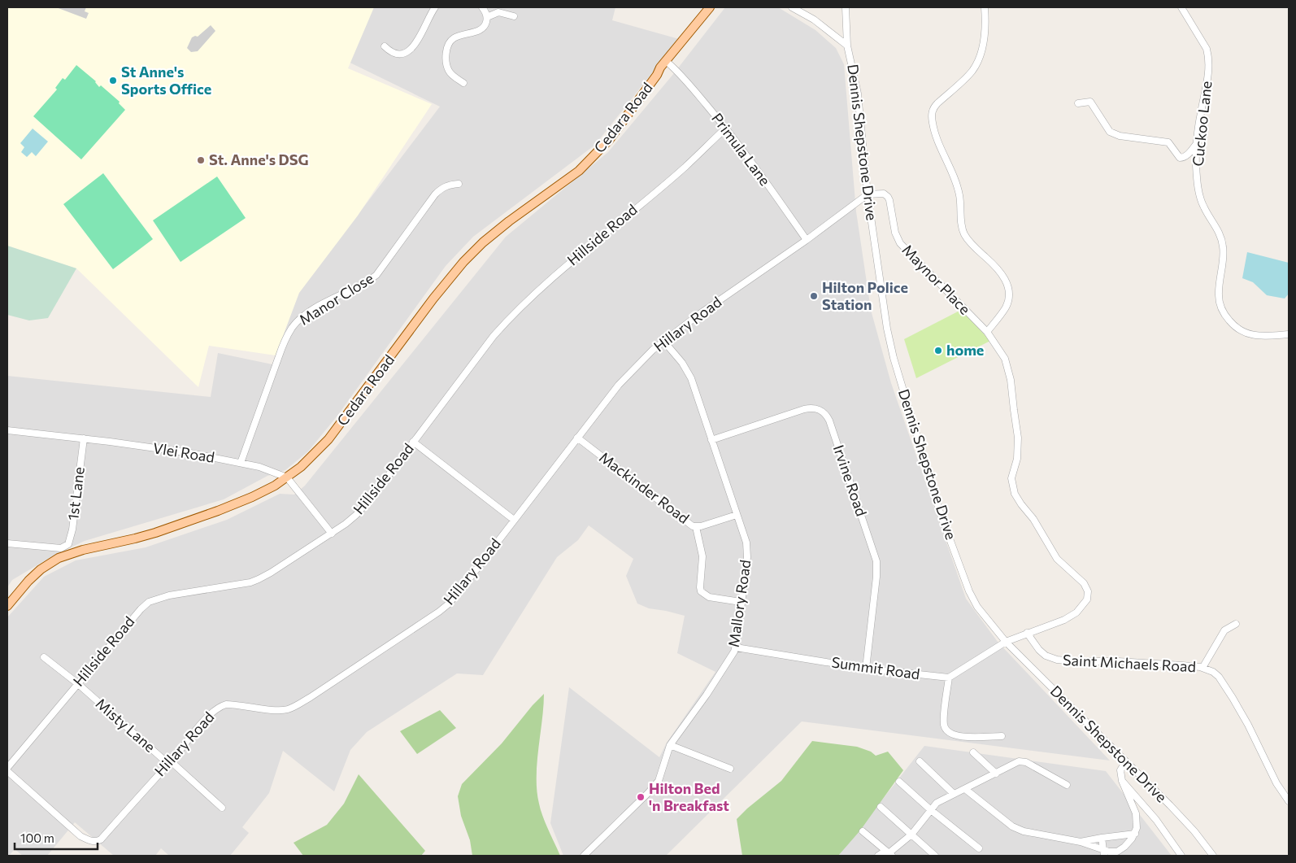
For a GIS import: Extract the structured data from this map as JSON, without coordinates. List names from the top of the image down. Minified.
{"streets":{"main road":["Cedara Road"],"street":["Cuckoo Lane","Dennis Shepstone Drive","Primula Lane","Hillside Road","Maynor Place","Manor Close","Hillary Road","Vlei Road","Irvine Road","Mackinder Road","1st Lane","Mallory Road","Saint Michaels Road","Summit Road","Misty Lane"]},"crossings":[["Cedara Road","Primula Lane"],["Cedara Road","Vlei Road"],["Dennis Shepstone Drive","Maynor Place"],["Dennis Shepstone Drive","Hillary Road"],["Primula Lane","Hillside Road"],["Primula Lane","Hillary Road"],["Hillside Road","Vlei Road"],["Hillside Road","Misty Lane"],["Maynor Place","Hillary Road"],["Manor Close","Vlei Road"],["Hillary Road","Mackinder Road"],["Hillary Road","Mallory Road"],["Hillary Road","Misty Lane"],["Vlei Road","1st Lane"],["Irvine Road","Mallory Road"],["Irvine Road","Summit Road"],["Mackinder Road","Mallory Road"],["Mallory Road","Summit Road"]],"places":["St Anne's Sports Office","St. Anne's DSG","Hilton Police Station","home","Hilton Bed 'n Breakfast"],"scale_bar":"100 m"}
